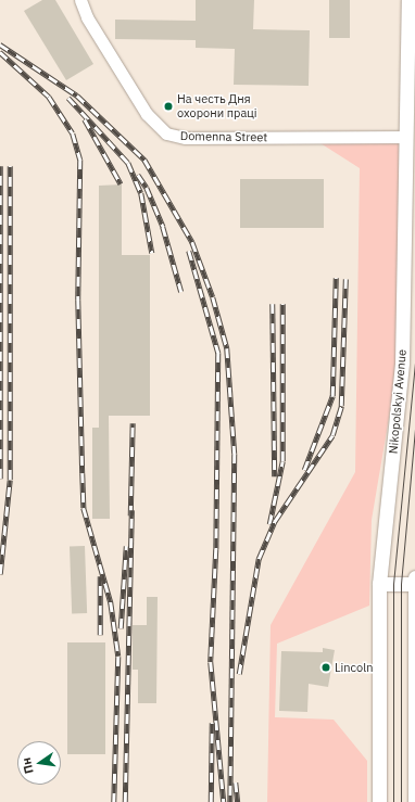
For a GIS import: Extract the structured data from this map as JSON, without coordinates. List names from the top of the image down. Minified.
{"streets":{"main road":["Nikopolskyi Avenue"],"street":["Domenna Street"]},"crossings":[["Domenna Street","Nikopolskyi Avenue"]],"places":["На честь Дня охорони праці","Lincoln"],"north":"left"}
